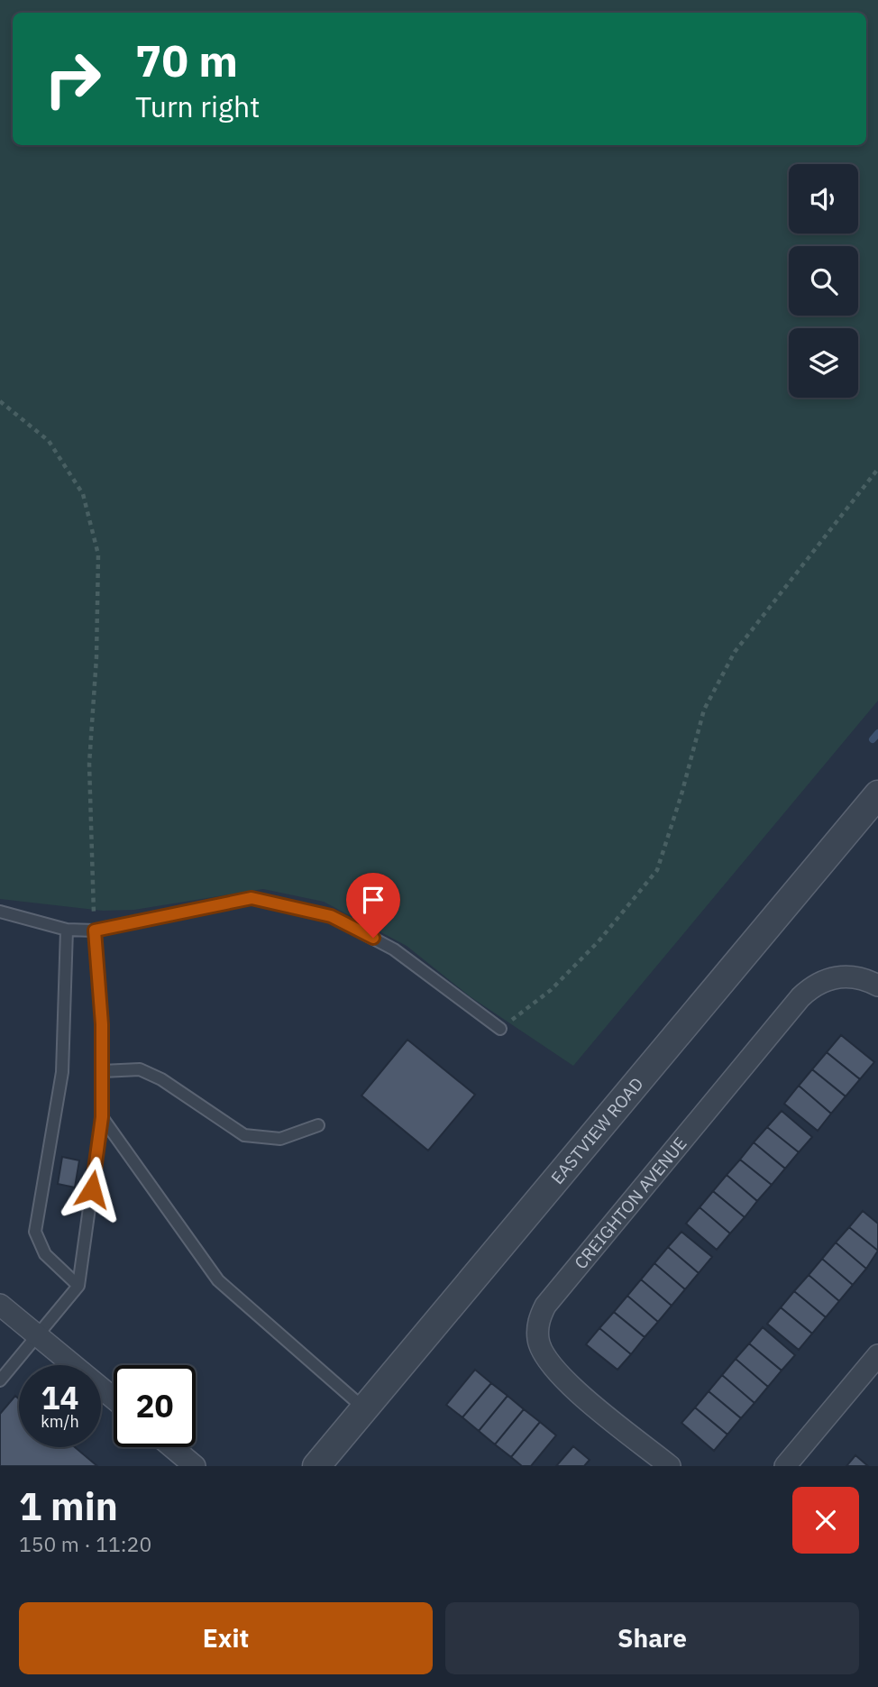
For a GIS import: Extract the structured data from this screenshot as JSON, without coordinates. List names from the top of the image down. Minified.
{"streets":{"street":["EASTVIEW ROAD","CREIGHTON AVENUE"]},"page":{"turn":["70 m","Turn right"],"speed":"14 km/h","limit":"20","heading":["1 min","150 m · 11:20"],"buttons":["Exit","Share"]}}
